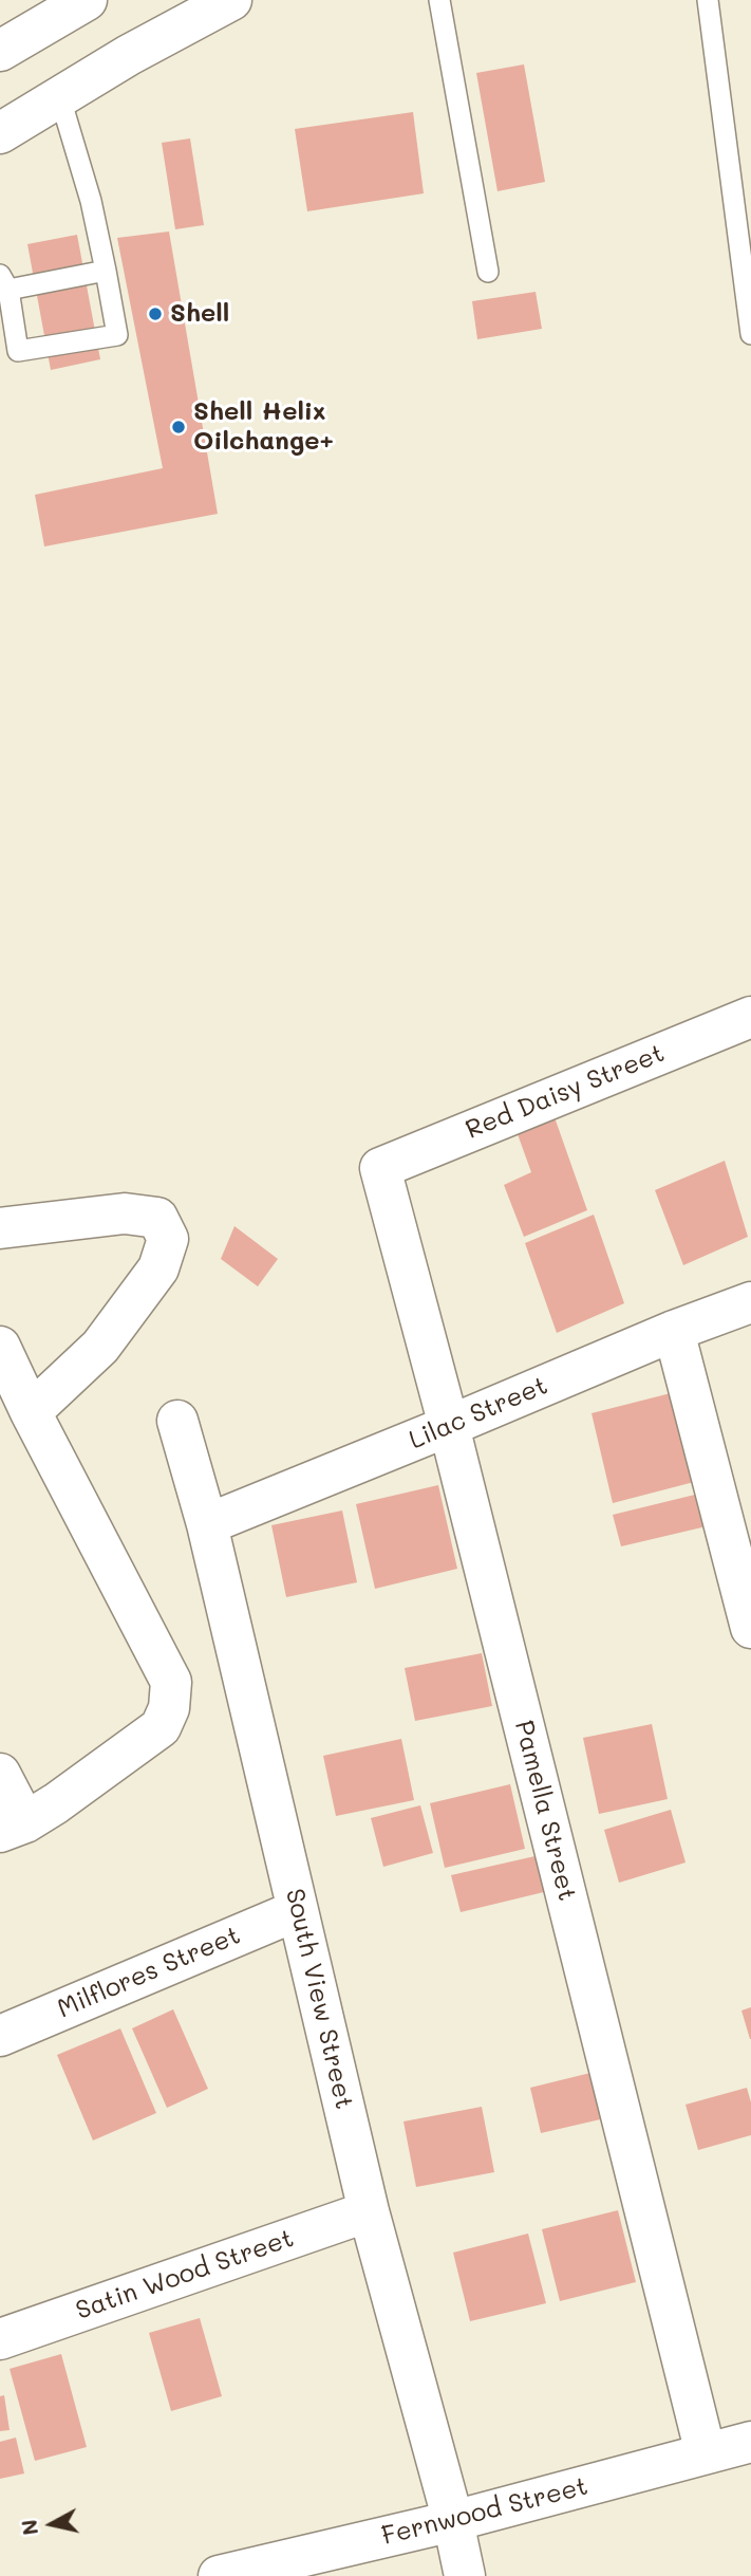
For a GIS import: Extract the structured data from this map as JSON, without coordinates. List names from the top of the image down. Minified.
{"streets":{"street":["Red Daisy Street","Lilac Street","Pamella Street","Milflores Street","South View Street","Satin Wood Street","Fernwood Street"]},"crossings":[["Red Daisy Street","Pamella Street"],["Lilac Street","Pamella Street"],["Lilac Street","South View Street"],["Pamella Street","Fernwood Street"],["Milflores Street","South View Street"],["South View Street","Satin Wood Street"],["South View Street","Fernwood Street"]],"places":["Shell","Shell Helix Oilchange+"],"north":"left"}
